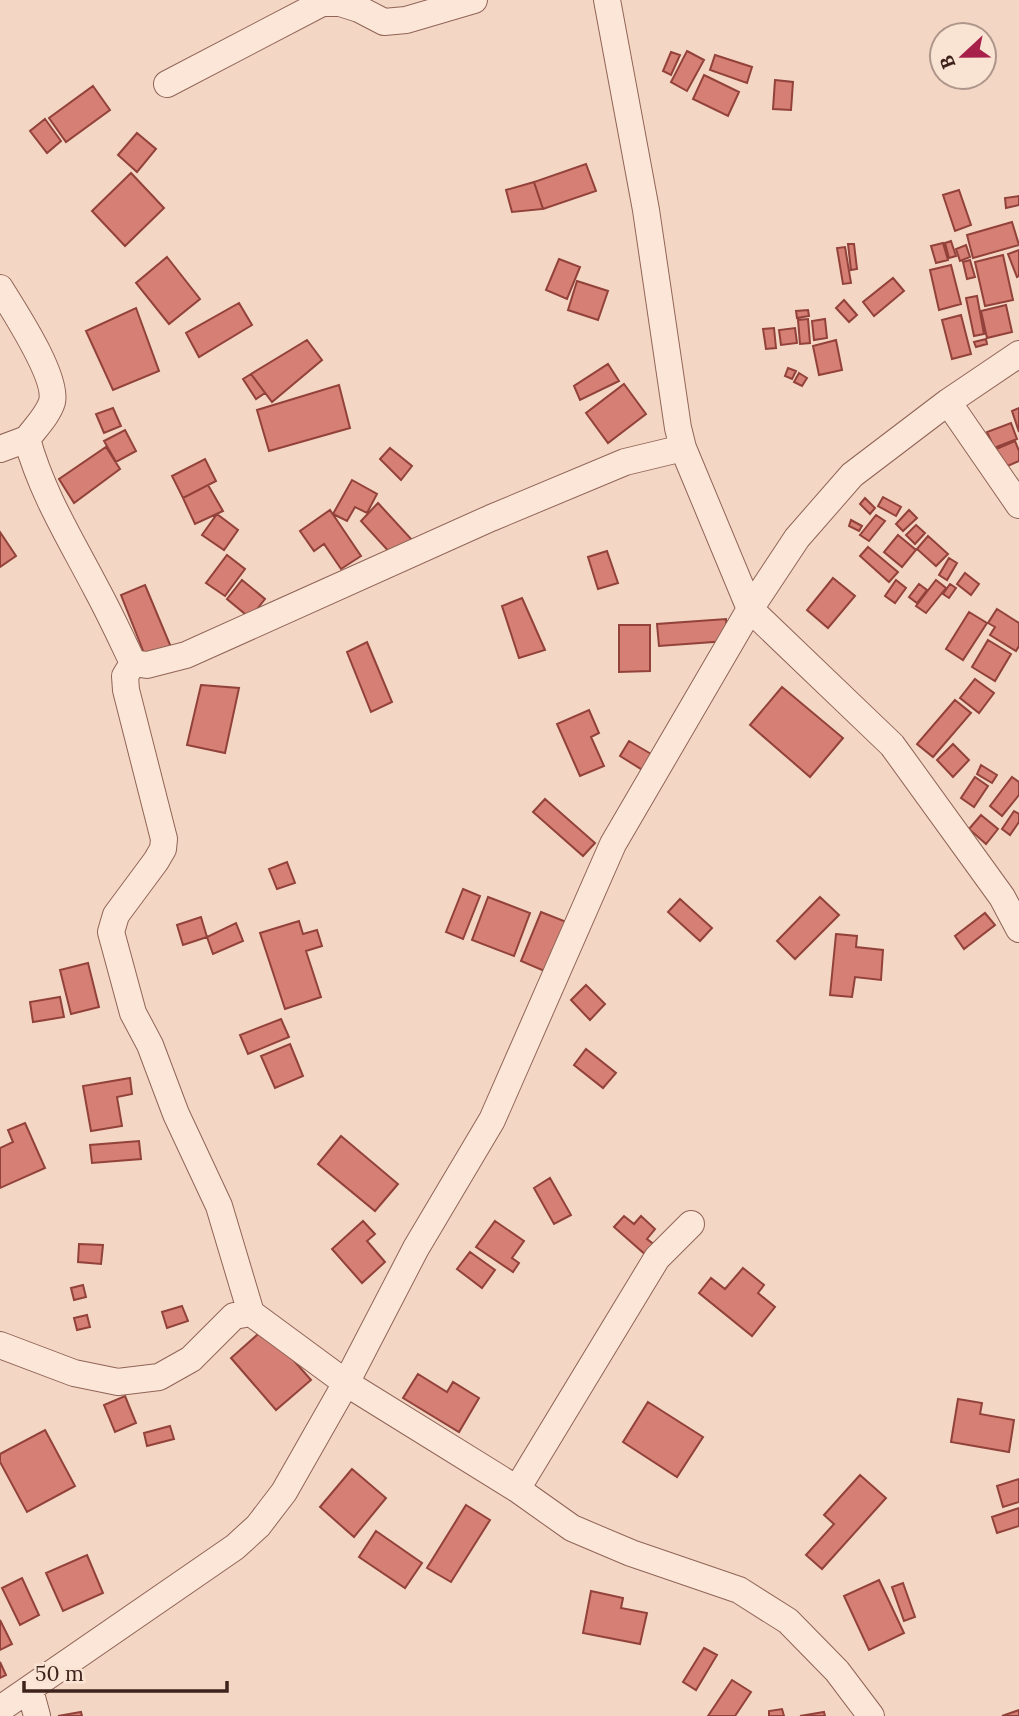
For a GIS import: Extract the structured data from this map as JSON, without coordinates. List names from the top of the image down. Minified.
{"scale_bar":"50 m","north":"left"}
